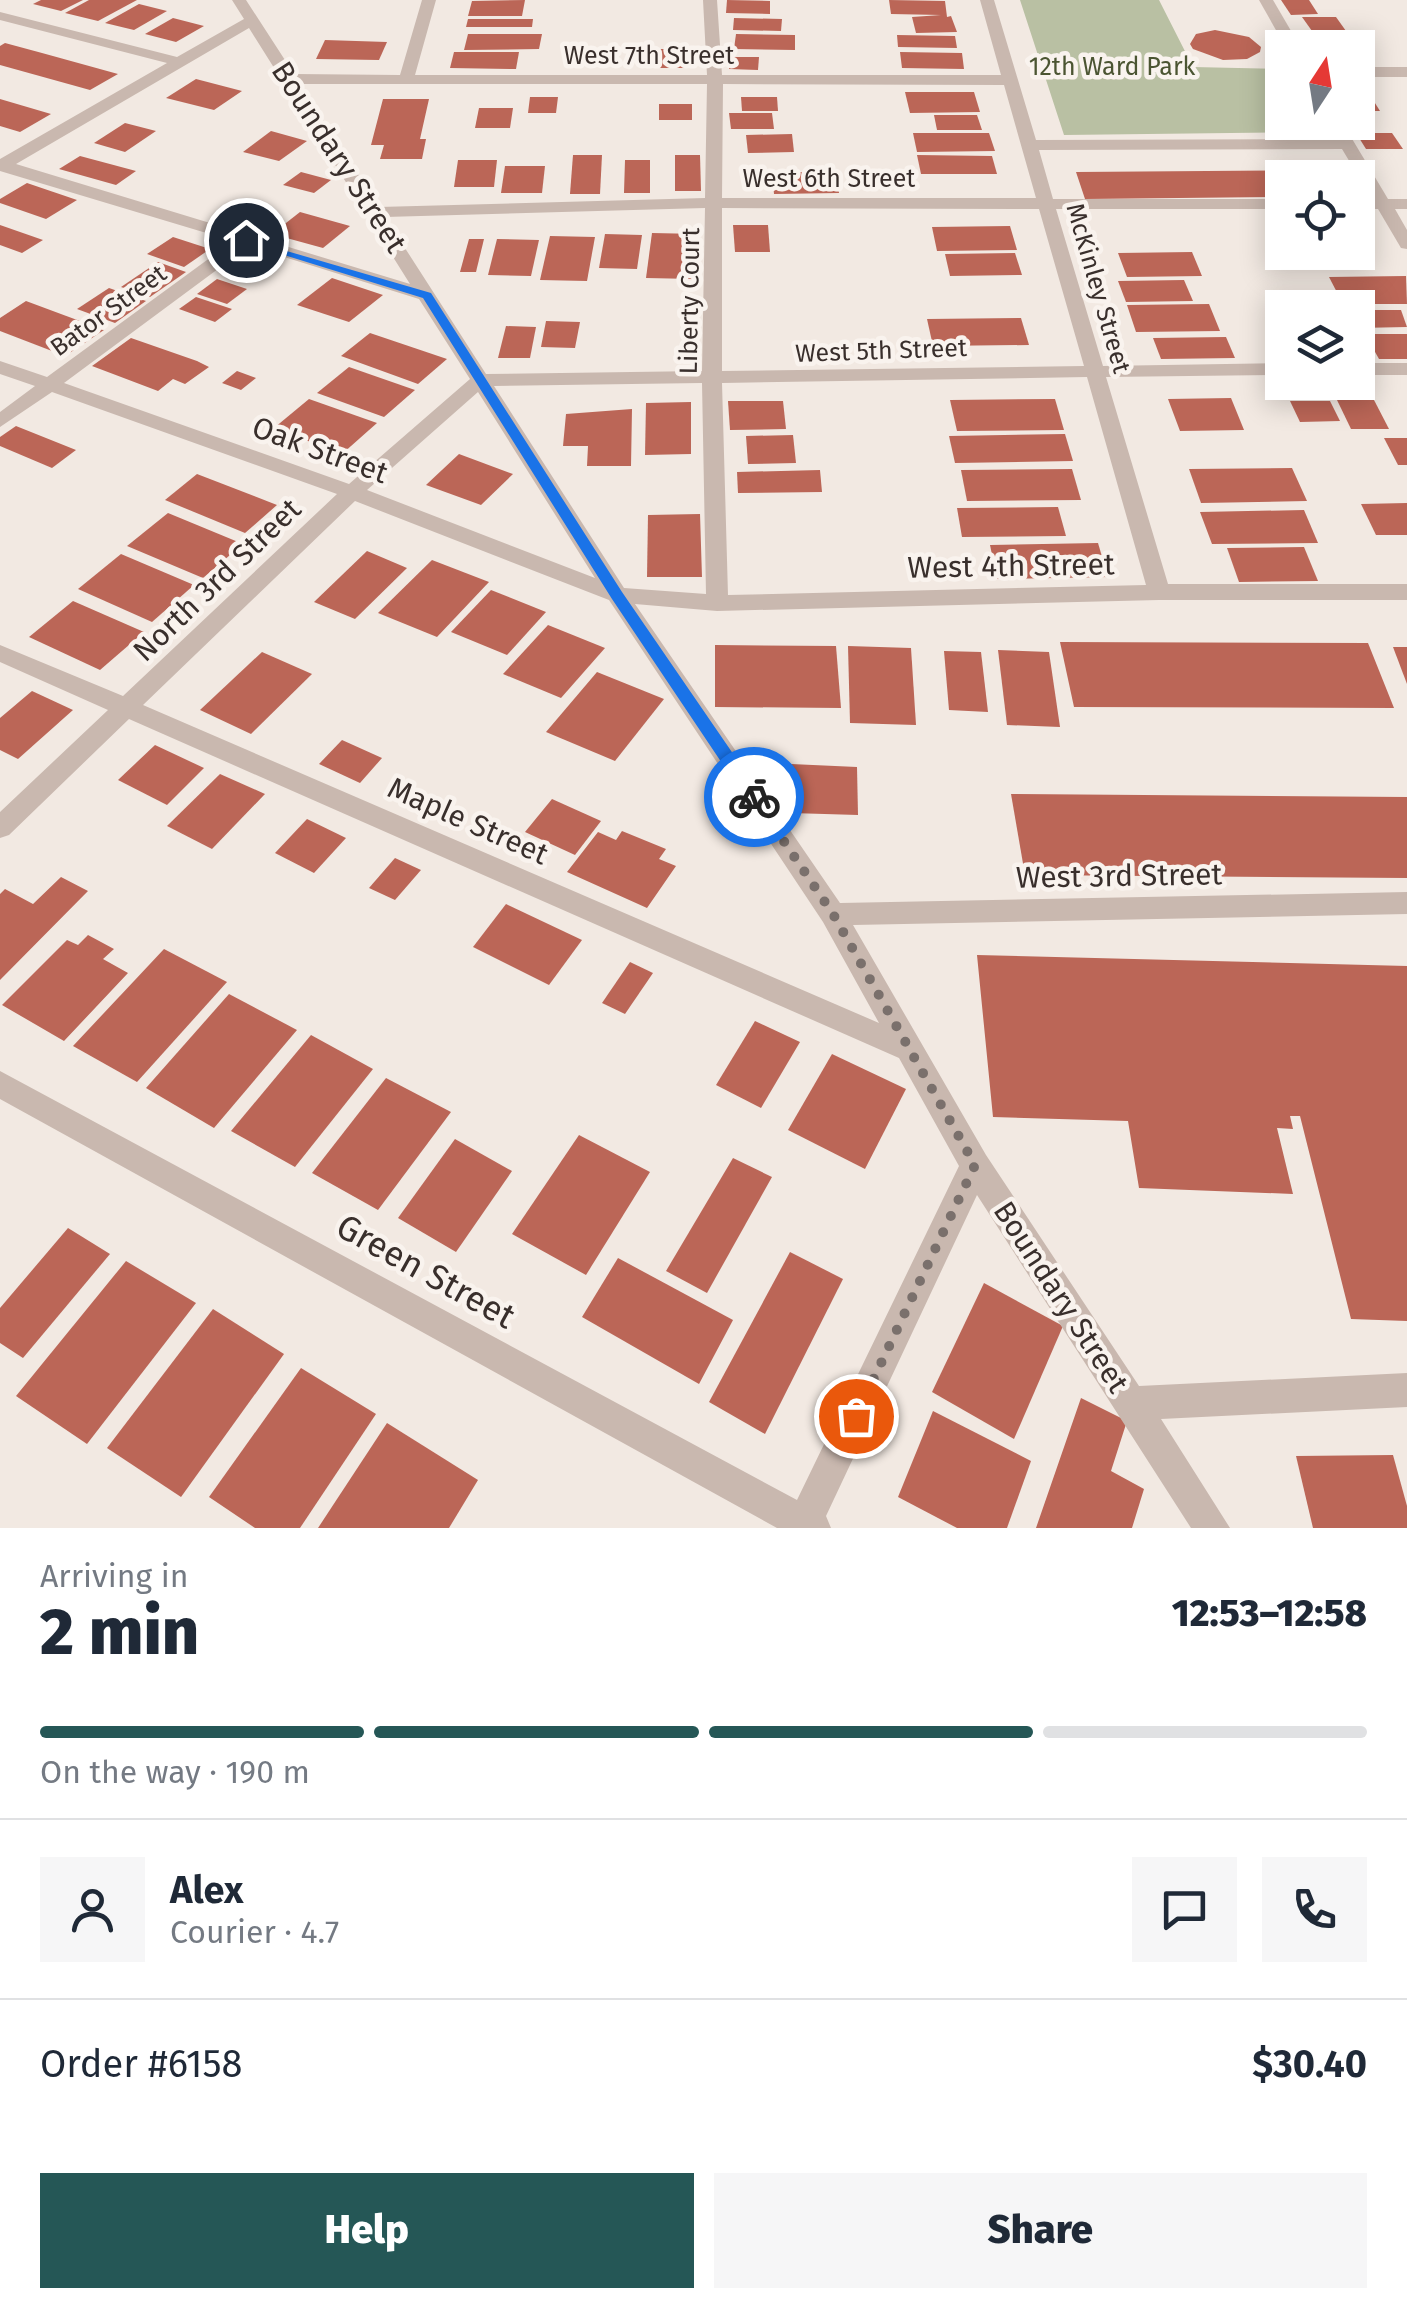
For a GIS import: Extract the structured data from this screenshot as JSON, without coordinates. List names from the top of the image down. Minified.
{"streets":{"street":["West 7th Street","Boundary Street","West 6th Street","McKinley Street","Liberty Court","Bator Street","West 5th Street","Oak Street","West 4th Street","North 3rd Street","Maple Street","West 3rd Street","Green Street"]},"crossings":[["West 7th Street","Boundary Street"],["West 7th Street","McKinley Street"],["West 7th Street","Liberty Court"],["Boundary Street","West 6th Street"],["Boundary Street","West 5th Street"],["Boundary Street","Oak Street"],["Boundary Street","West 4th Street"],["Boundary Street","North 3rd Street"],["Boundary Street","Maple Street"],["Boundary Street","West 3rd Street"],["West 6th Street","McKinley Street"],["West 6th Street","Liberty Court"],["McKinley Street","West 5th Street"],["McKinley Street","West 4th Street"],["Liberty Court","West 5th Street"],["Liberty Court","West 4th Street"],["Bator Street","Oak Street"],["West 5th Street","North 3rd Street"],["Oak Street","West 4th Street"],["Oak Street","North 3rd Street"],["North 3rd Street","Maple Street"]],"parks":["12th Ward Park"],"north":"top","page":{"heading":["2 min","Arriving in","12:53–12:58"],"panel":["Alex","Courier · 4.7","Order #6158","$30.40"],"bar":"On the way · 190 m","buttons":["Help","Share"]}}
